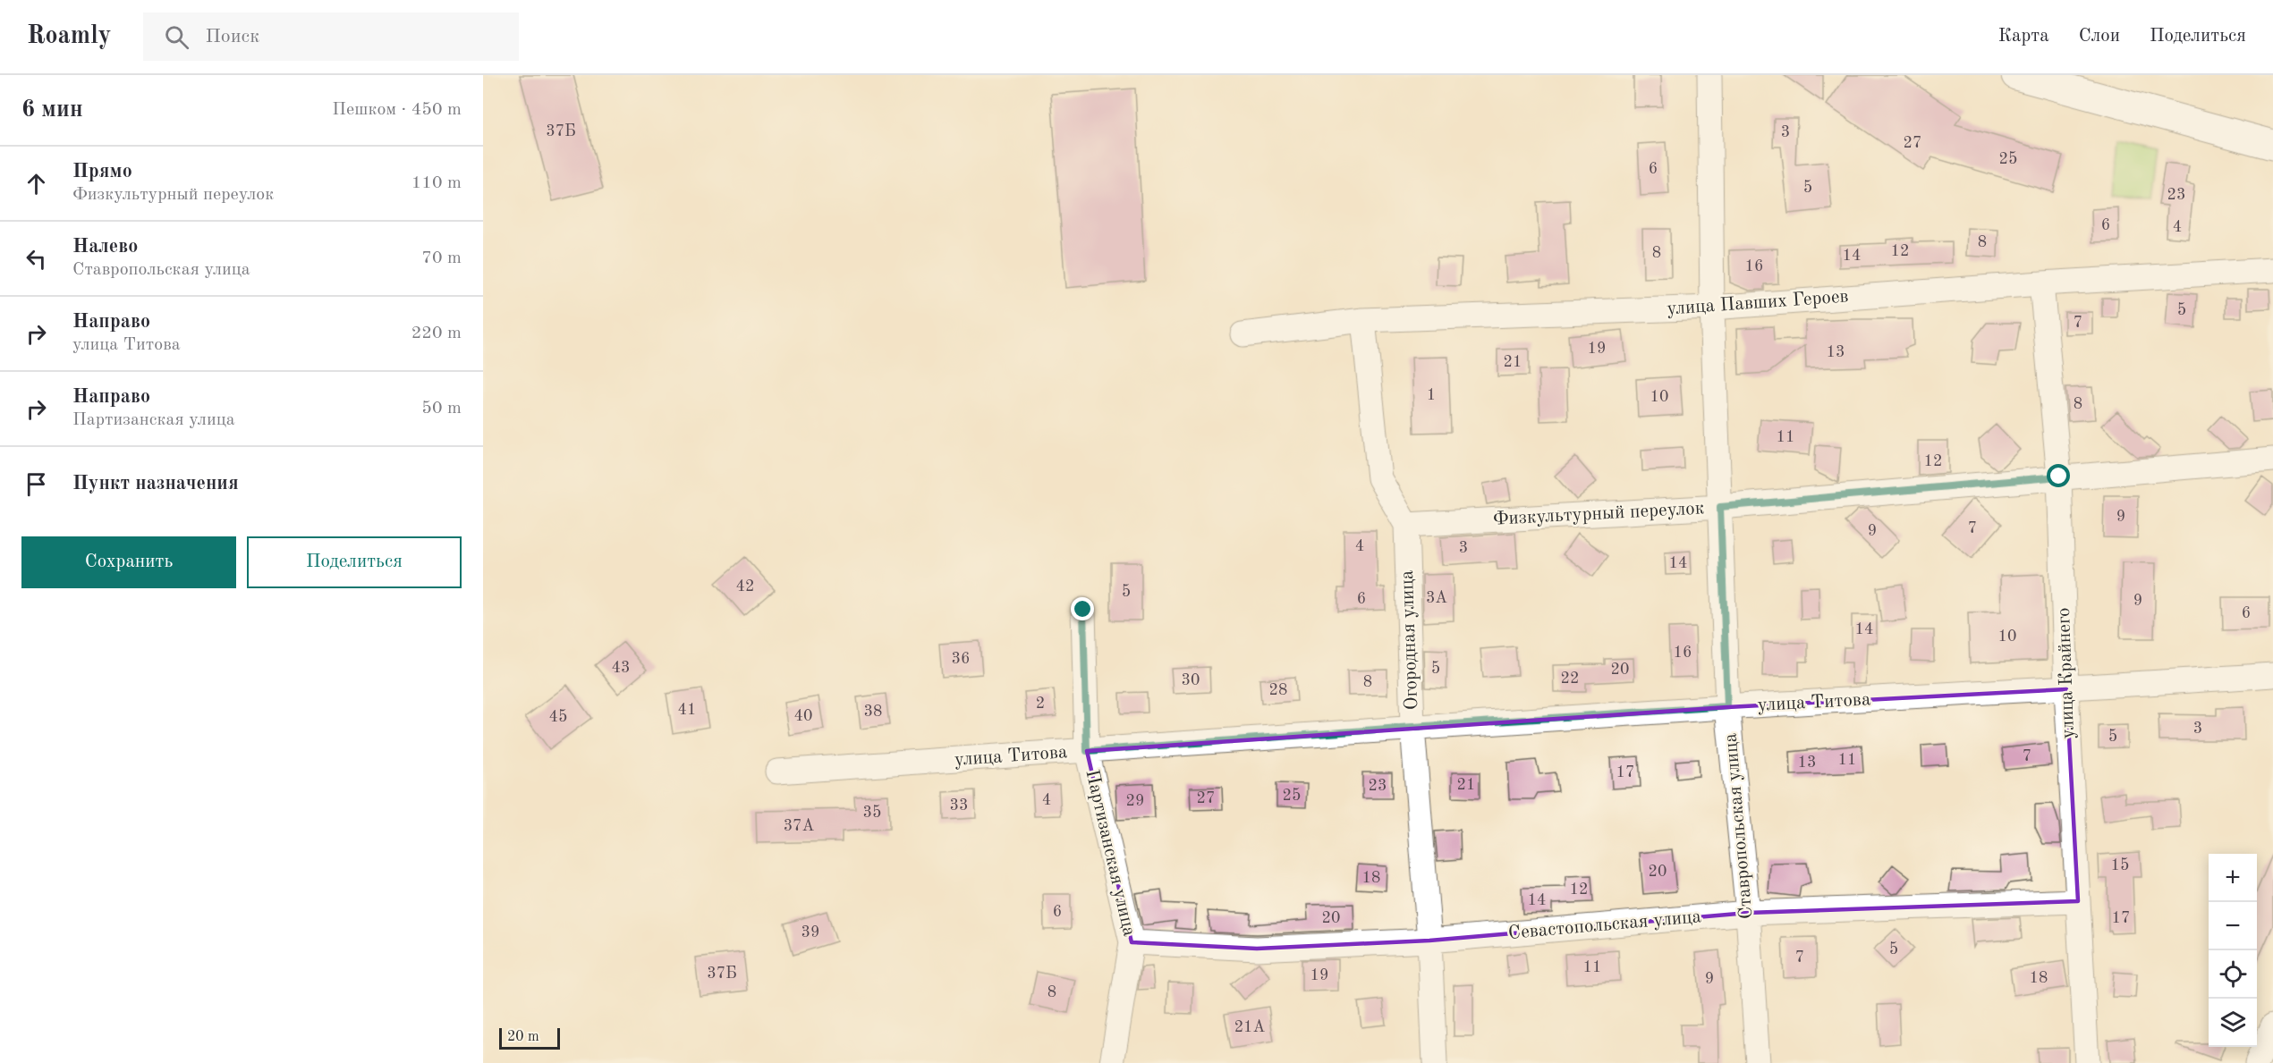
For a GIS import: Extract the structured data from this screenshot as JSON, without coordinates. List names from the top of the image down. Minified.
{"streets":{"street":["улица Павших Героев","Физкультурный переулок","Огородная улица","улица Крайнего","улица Титова","Ставропольская улица","Партизанская улица","Севастопольская улица"]},"crossings":[["улица Павших Героев","Огородная улица"],["улица Павших Героев","улица Крайнего"],["улица Павших Героев","Ставропольская улица"],["Физкультурный переулок","Огородная улица"],["Физкультурный переулок","улица Крайнего"],["Физкультурный переулок","Ставропольская улица"],["Огородная улица","улица Титова"],["Огородная улица","Севастопольская улица"],["улица Крайнего","улица Титова"],["улица Крайнего","Севастопольская улица"],["улица Титова","Ставропольская улица"],["улица Титова","Партизанская улица"],["Ставропольская улица","Севастопольская улица"],["Партизанская улица","Севастопольская улица"]],"house_numbers":["37Б","3","27","25","6","5","23","6","4","8","12","8","14","16","5","7","19","13","21","1","10","8","11","12","9","7","9","4","3","14","42","5","3А","6","9","6","14","10","16","36","43","5","20","22","30","8","28","2","41","38","40","45","3","5","7","11","13","17","21","23","25","27","4","29","33","35","37А","15","20","18","12","14","6","20","17","39","5","7","11","37Б","19","18","9","8","21А"],"scale_bar":"20 m","page":{"header":"Roamly","search":"Поиск","nav":["Карта","Слои","Поделиться"],"heading":["6 мин","Пешком · 450 m"],"list":[["Прямо","Физкультурный переулок","110 m"],["Налево","Ставропольская улица","70 m"],["Направо","улица Титова","220 m"],["Направо","Партизанская улица","50 m"],"Пункт назначения"],"buttons":["Сохранить","Поделиться"],"map_buttons":["+","−"],"scale":"20 m"}}
